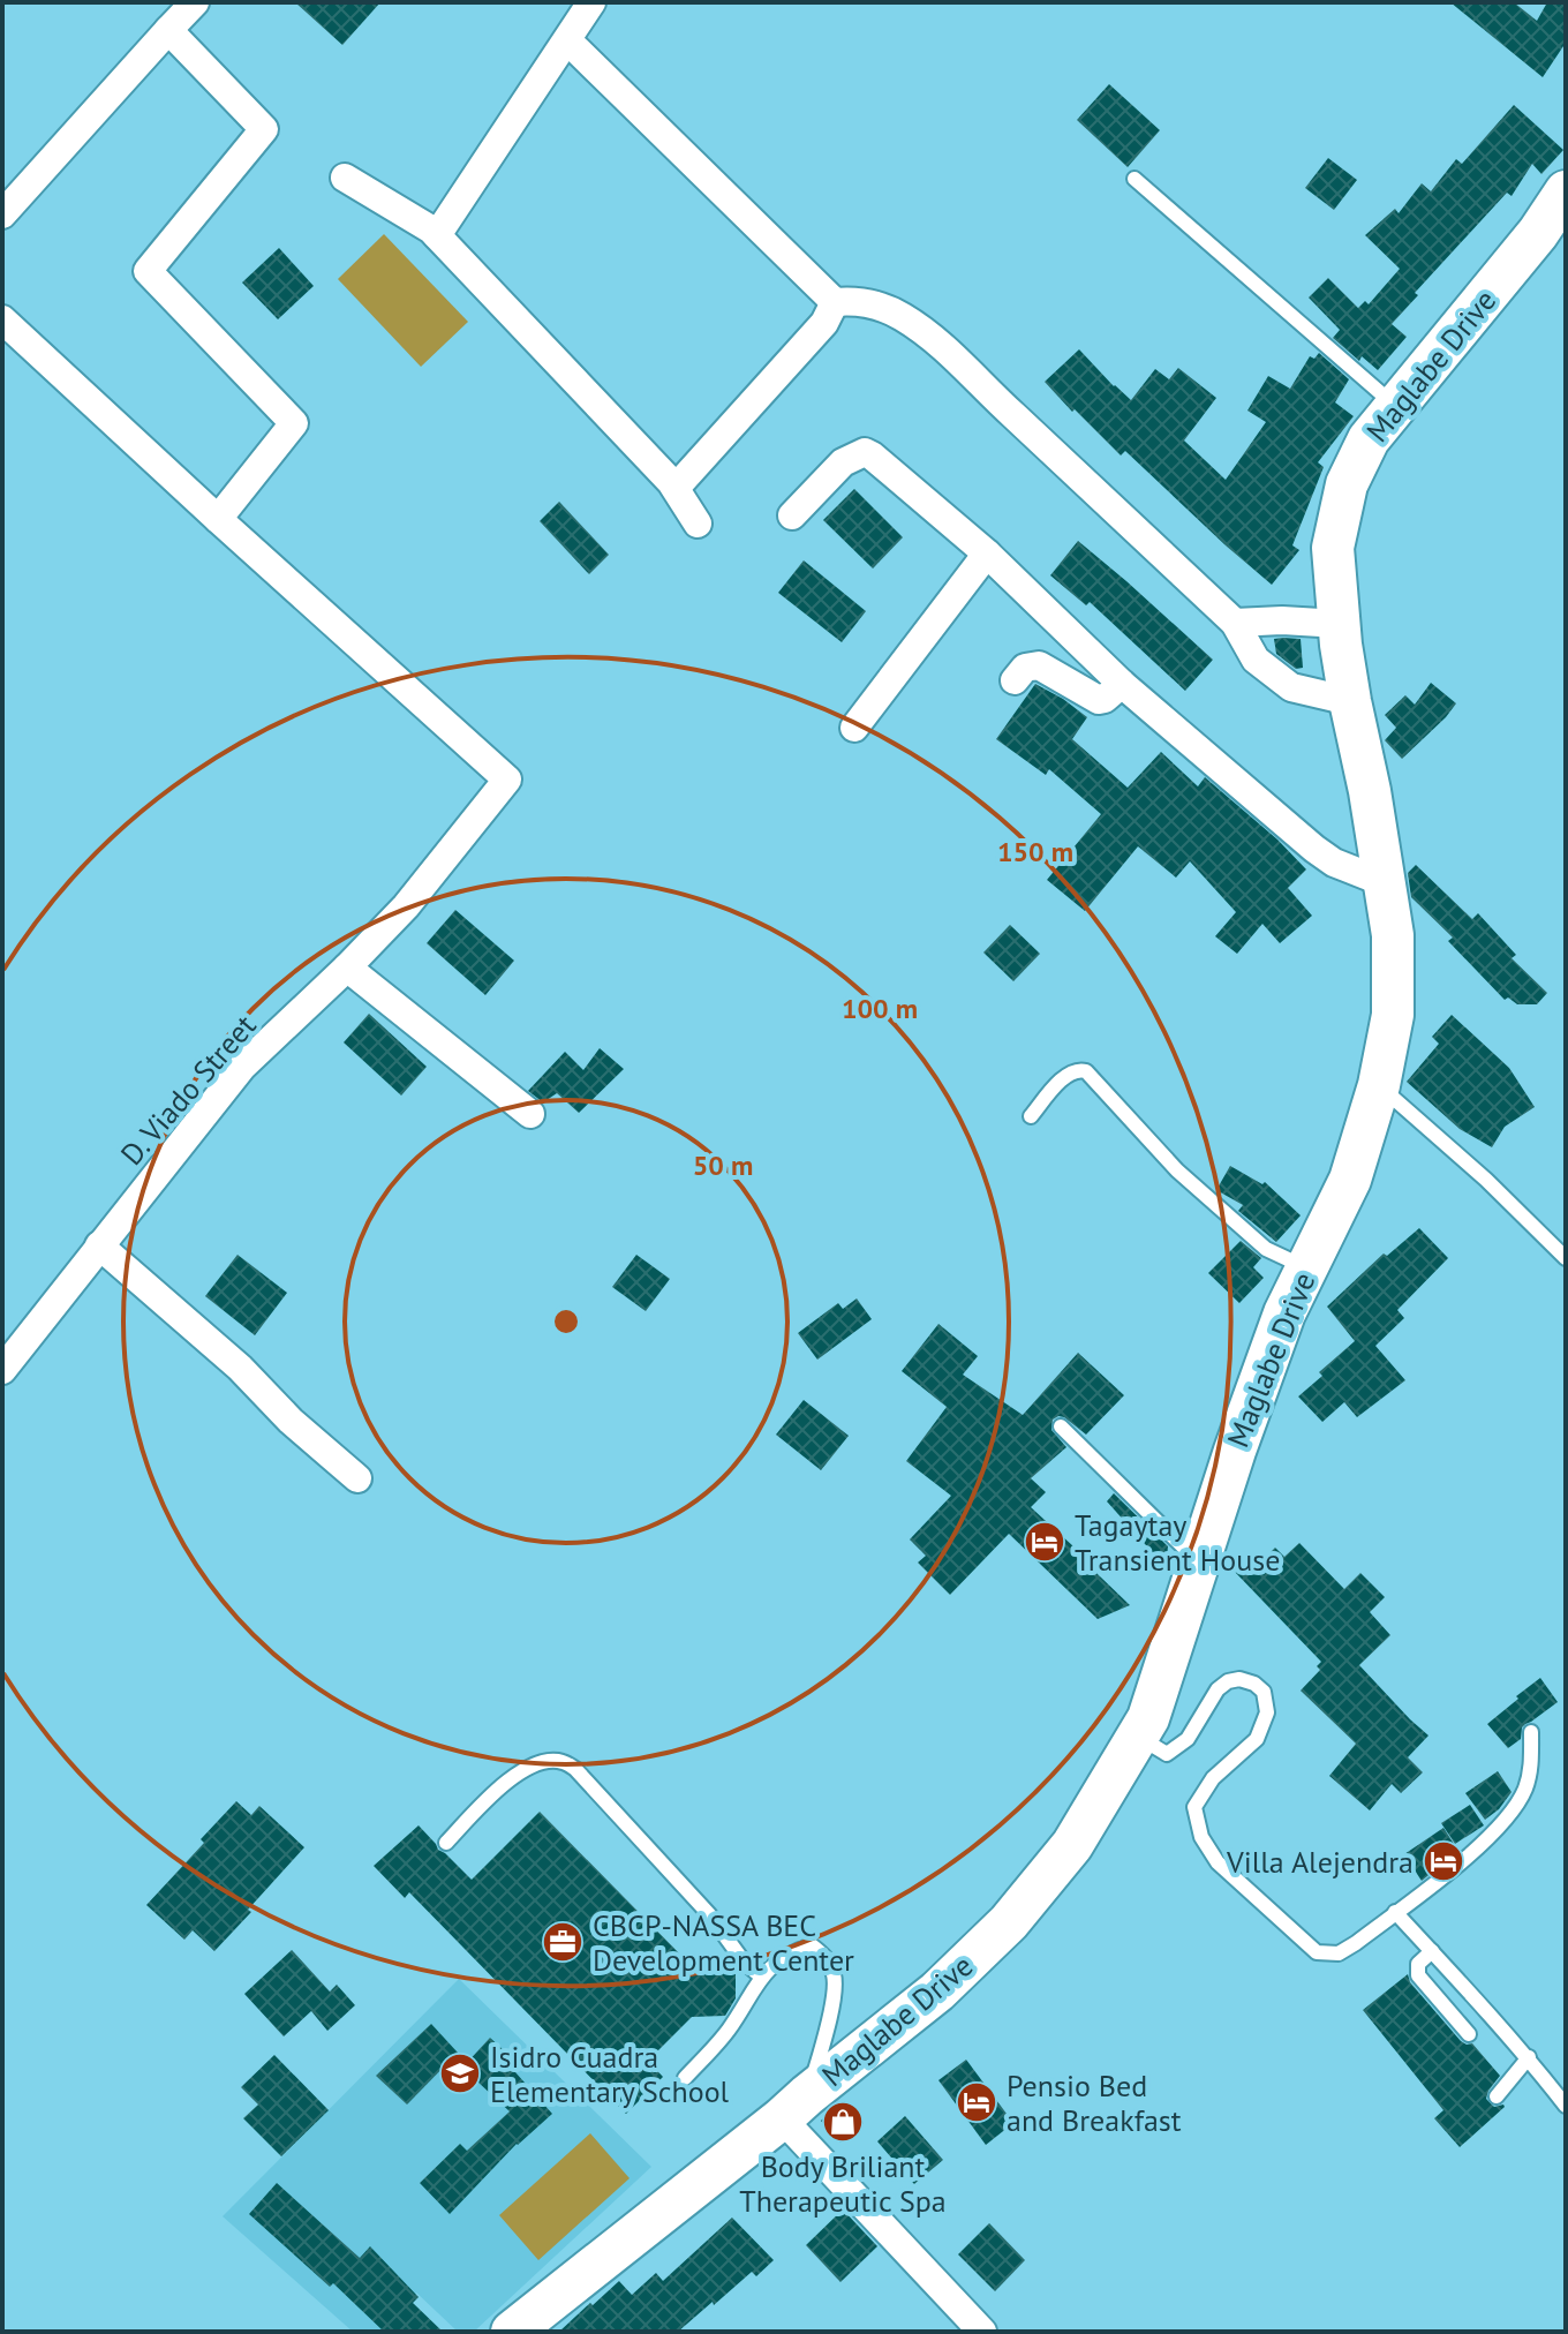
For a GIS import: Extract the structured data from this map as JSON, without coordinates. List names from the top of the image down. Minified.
{"streets":{"main road":["Maglabe Drive"],"street":["D. Viado Street"]},"places":{"hotel":["Tagaytay Transient House","Villa Alejendra","Pensio Bed and Breakfast"],"office":["CBCP-NASSA BEC Development Center"],"school or university":["Isidro Cuadra Elementary School"],"shop":["Body Briliant Therapeutic Spa"]},"rings":["150 m","100 m","50 m"]}
